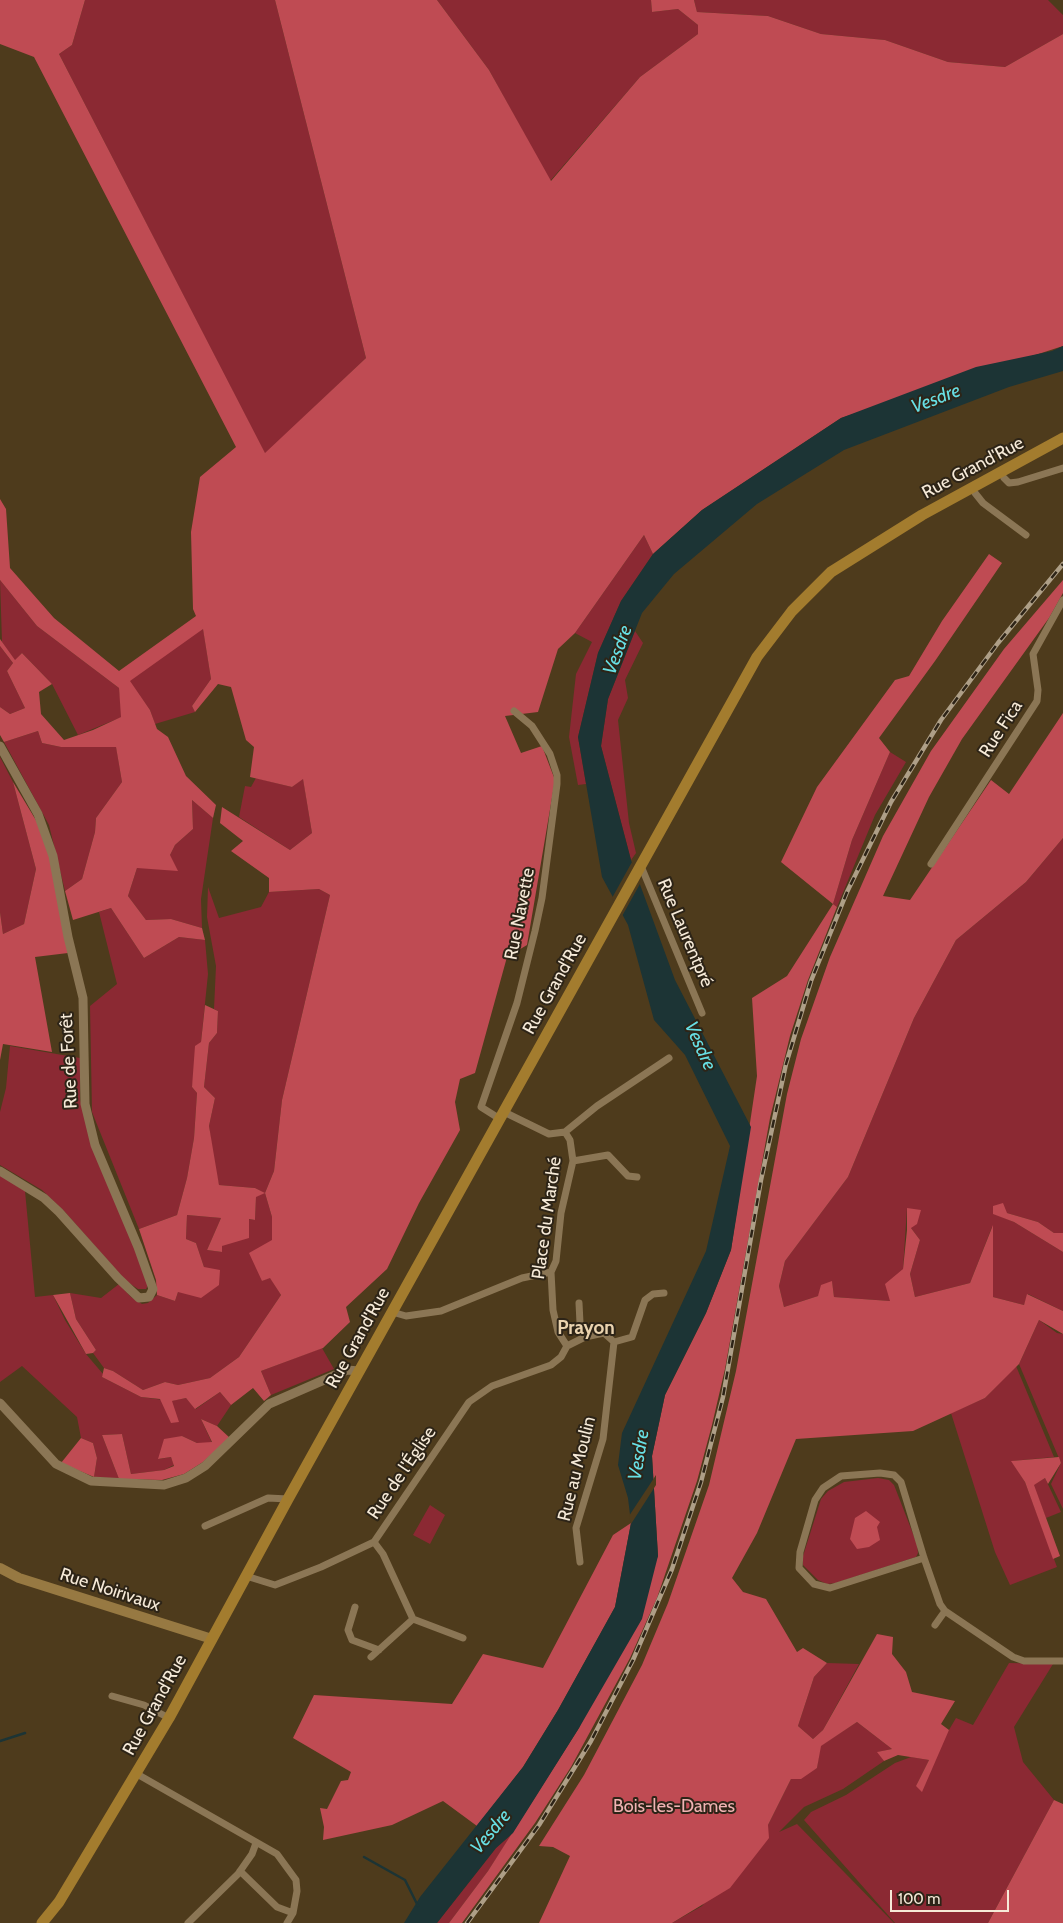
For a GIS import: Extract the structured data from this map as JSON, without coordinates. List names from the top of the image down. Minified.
{"streets":{"main road":["Rue Grand'Rue","Rue Noirivaux"],"street":["Rue Fica","Rue Navette","Rue Laurentpré","Rue de Forêt","Place du Marché","Rue au Moulin","Rue de l'Église"]},"crossings":[["Rue Grand'Rue","Rue Navette"],["Rue Grand'Rue","Rue Laurentpré"],["Rue Grand'Rue","Rue de l'Église"],["Rue Grand'Rue","Rue Noirivaux"],["Place du Marché","Rue de l'Église"]],"districts":["Prayon"],"water":["Vesdre"],"parks":["Bois-les-Dames"],"scale_bar":"100 m"}
